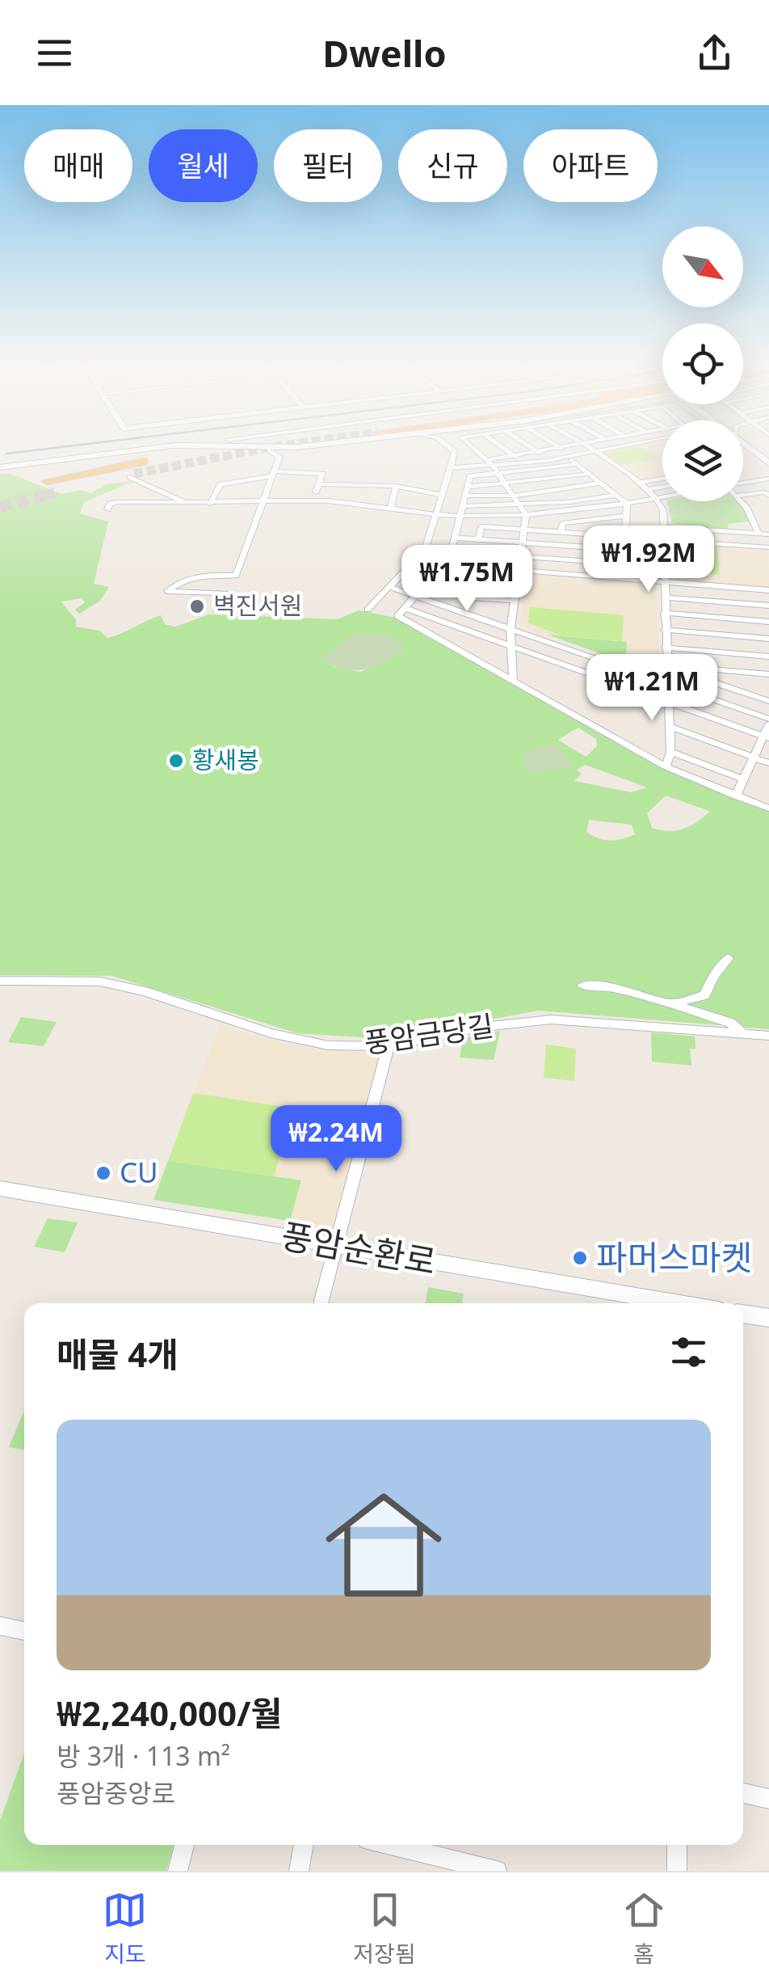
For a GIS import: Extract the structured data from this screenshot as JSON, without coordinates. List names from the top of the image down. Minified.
{"streets":{"street":["풍암금당길","풍암순환로"]},"places":["벽진서원","황새봉","CU","파머스마켓"],"north":"bottom right","page":{"header":"Dwello","chip":["매매","월세","필터","신규","아파트"],"price":["₩1.92M","₩1.75M","₩1.21M","₩2.24M"],"heading":"매물 4개","list":[{"name":"₩2,240,000/월","note":"방 3개 · 113 m² · 풍암중앙로"}],"tabs":["지도","저장됨","홈"]}}
